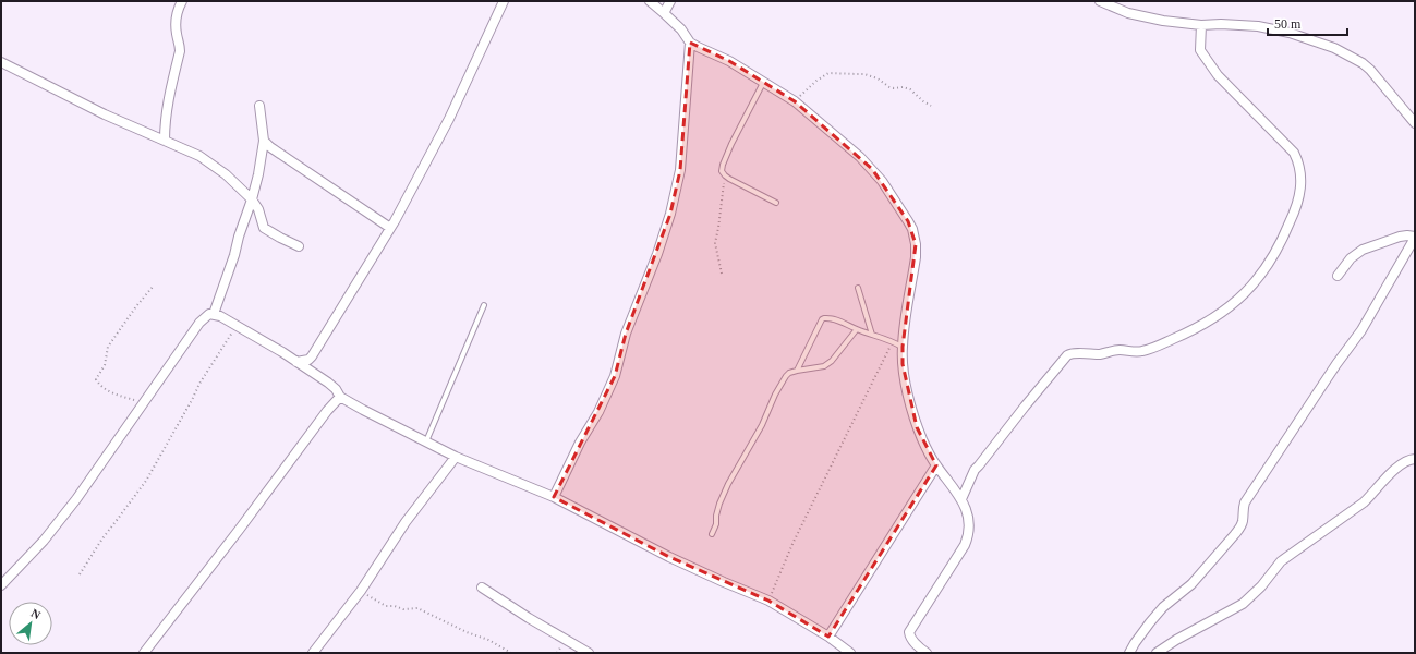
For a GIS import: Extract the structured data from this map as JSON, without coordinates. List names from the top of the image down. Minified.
{"scale_bar":"50 m","north":"top right"}
